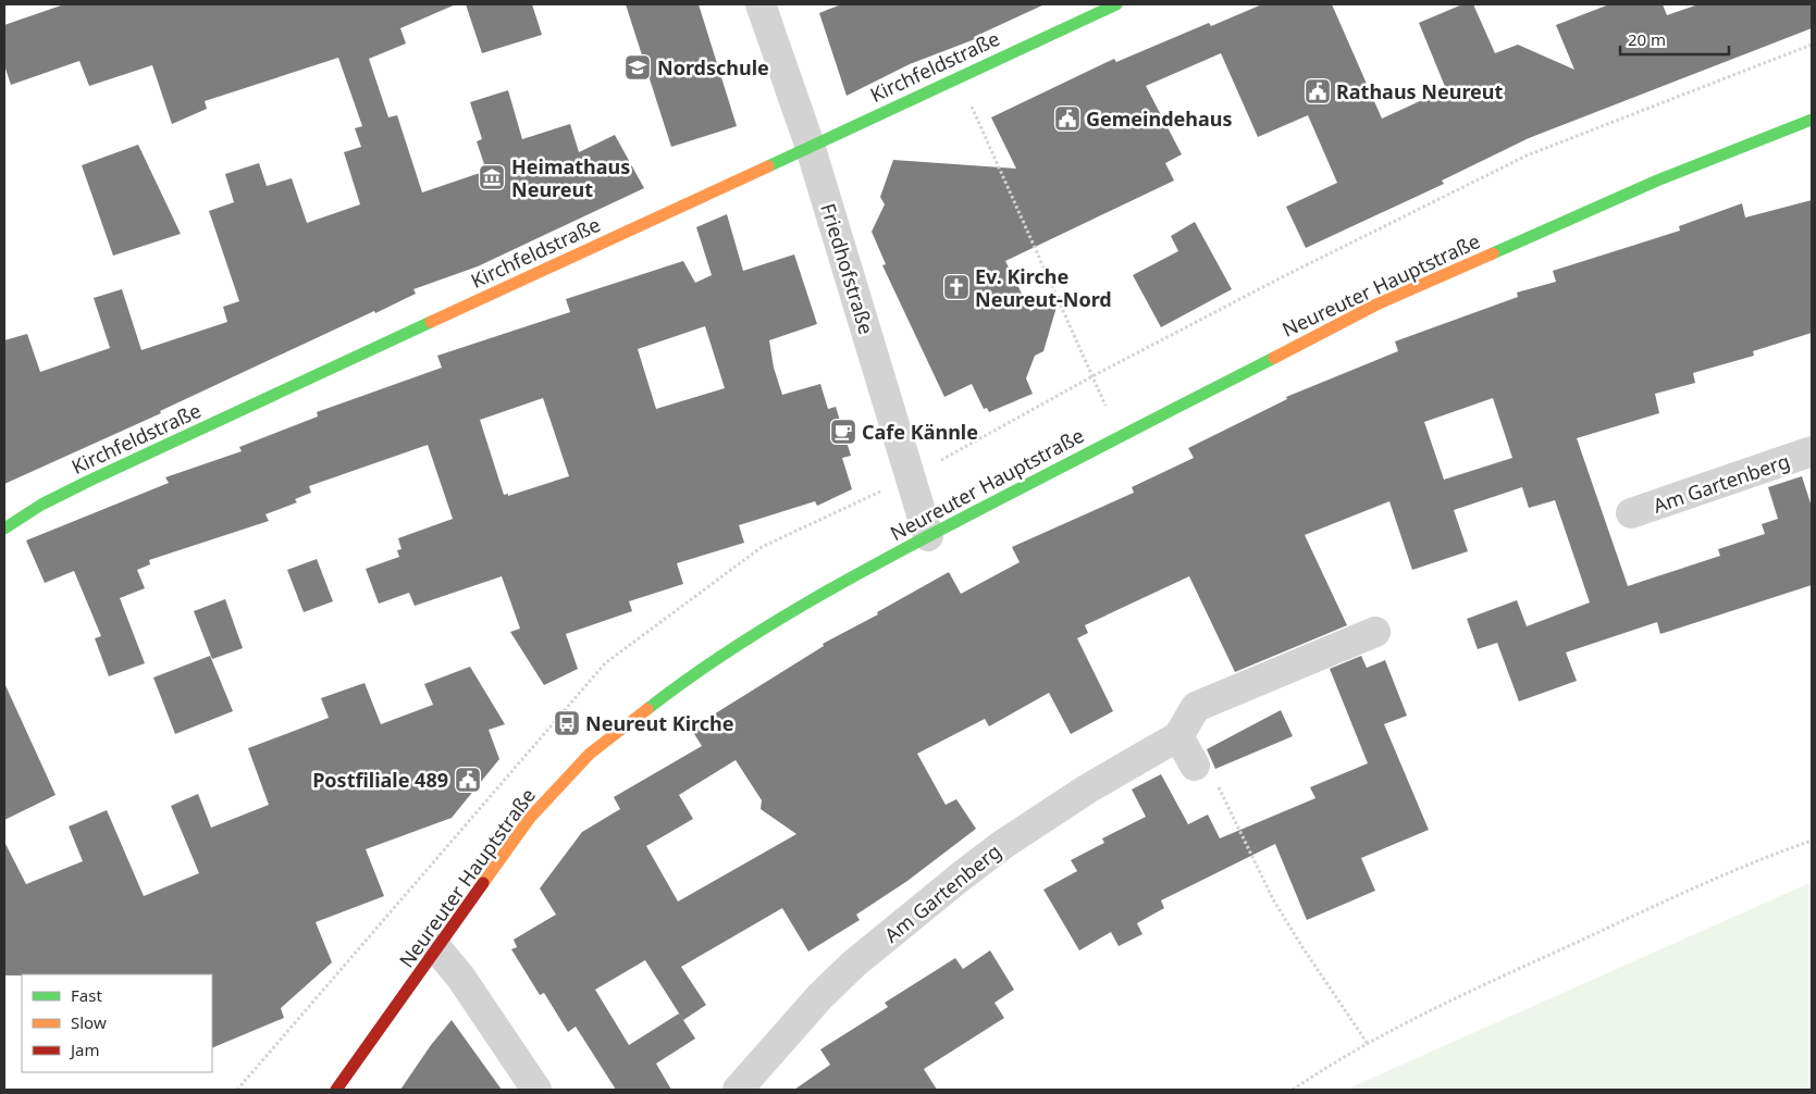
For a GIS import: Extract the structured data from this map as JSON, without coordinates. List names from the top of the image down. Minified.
{"streets":{"street":["Kirchfeldstraße","Friedhofstraße","Neureuter Hauptstraße","Am Gartenberg"]},"crossings":[["Kirchfeldstraße","Friedhofstraße"],["Friedhofstraße","Neureuter Hauptstraße"]],"places":{"school or university":["Nordschule"],"public building":["Rathaus Neureut","Gemeindehaus","Postfiliale 489"],"museum":["Heimathaus Neureut"],"church":["Ev. Kirche Neureut-Nord"],"cafe":["Cafe Kännle"],"bus stop":["Neureut Kirche"]},"legend":["Fast","Slow","Jam"],"scale_bar":"20 m"}
